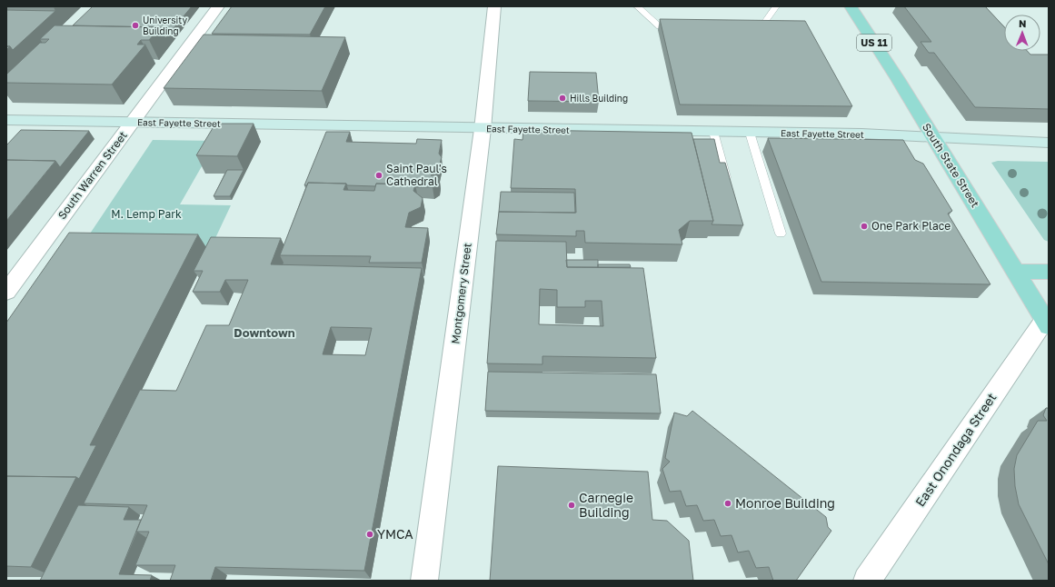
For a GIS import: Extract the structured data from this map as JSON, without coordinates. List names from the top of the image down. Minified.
{"streets":{"main road":["US 11","South State Street"],"street":["East Fayette Street","South Warren Street","Montgomery Street","East Onondaga Street"]},"crossings":[["East Fayette Street","South State Street"],["East Fayette Street","South Warren Street"],["East Fayette Street","Montgomery Street"],["South State Street","East Onondaga Street"]],"districts":["Downtown"],"parks":["M. Lemp Park"],"places":["University Building","Hills Building","Saint Paul's Cathedral","One Park Place","Monroe Building","Carnegie Building","YMCA"],"north":"top"}
